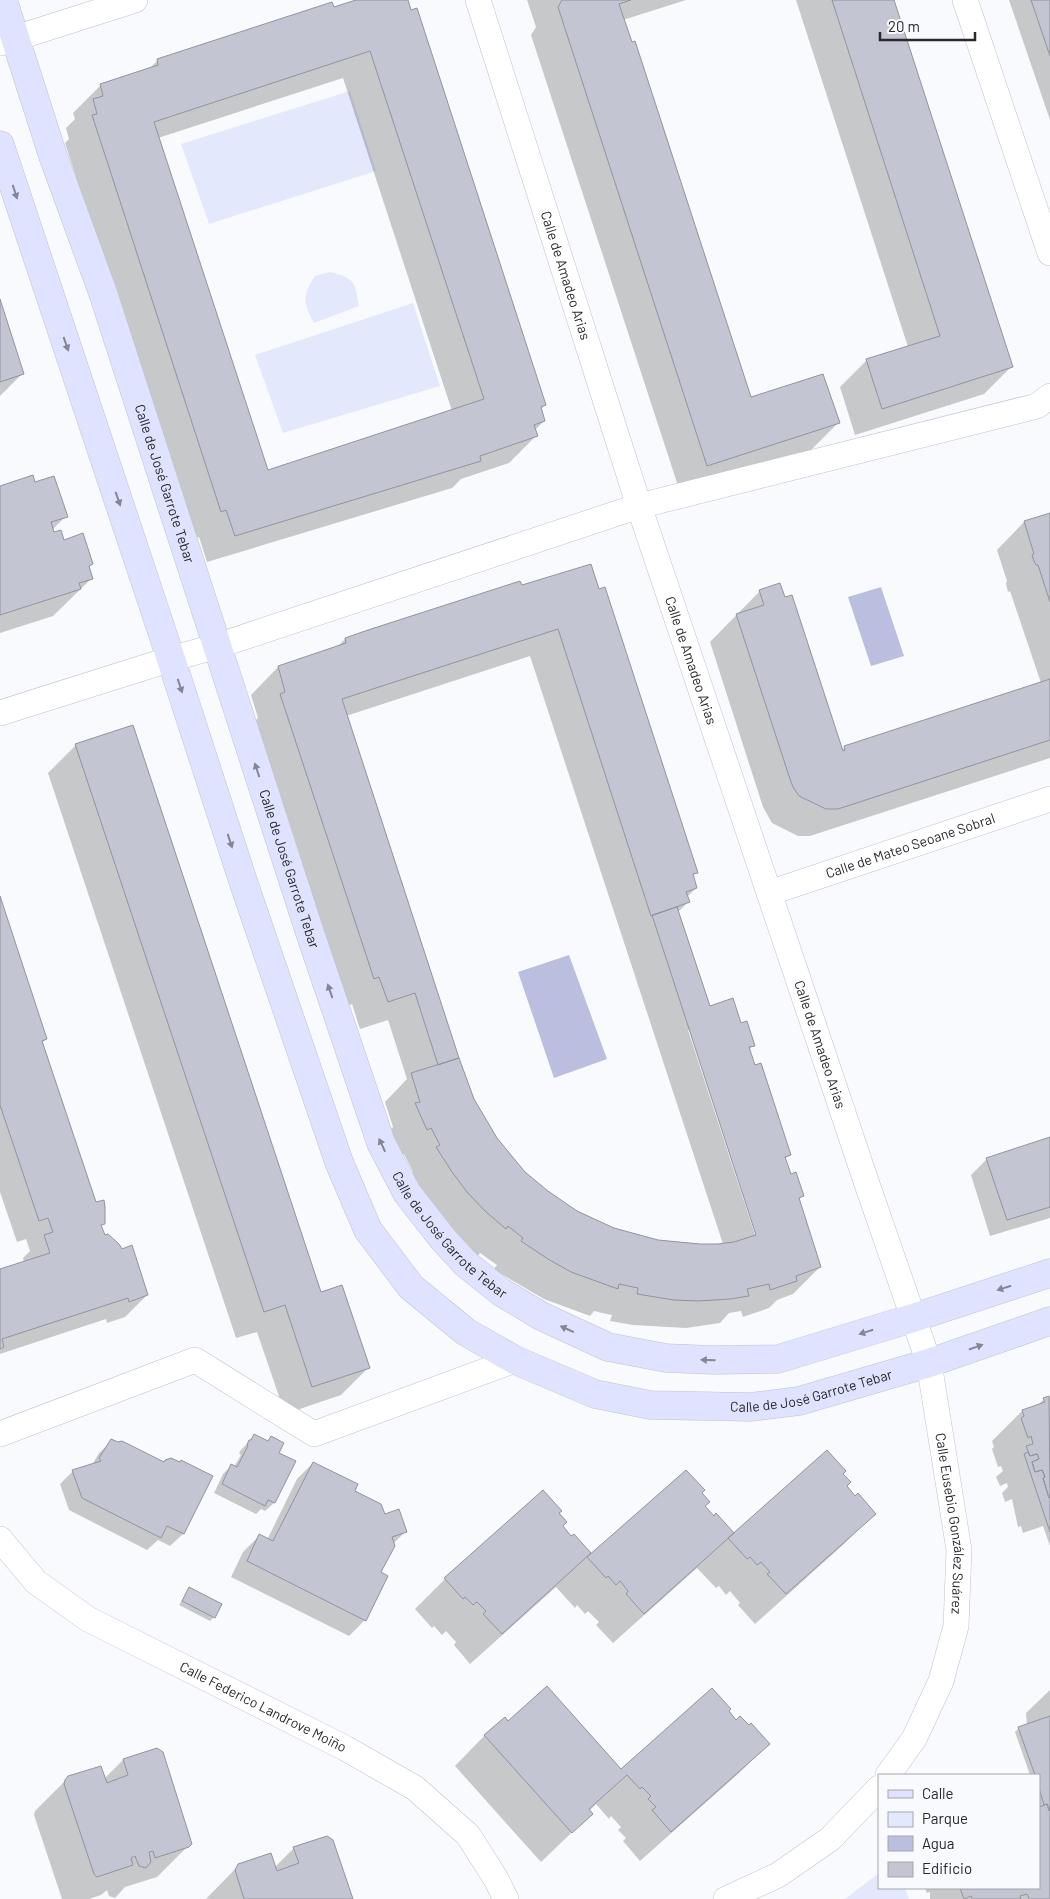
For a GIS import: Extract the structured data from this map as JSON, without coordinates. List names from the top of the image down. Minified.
{"streets":{"street":["Calle de Amadeo Arias","Calle de José Garrote Tebar","Calle de Mateo Seoane Sobral","Calle Eusebio González Suárez","Calle Federico Landrove Moiño"]},"crossings":[["Calle de Amadeo Arias","Calle de José Garrote Tebar"],["Calle de Amadeo Arias","Calle de Mateo Seoane Sobral"],["Calle de Amadeo Arias","Calle Eusebio González Suárez"],["Calle de José Garrote Tebar","Calle Eusebio González Suárez"]],"legend":["Calle","Parque","Agua","Edificio"],"scale_bar":"20 m"}
